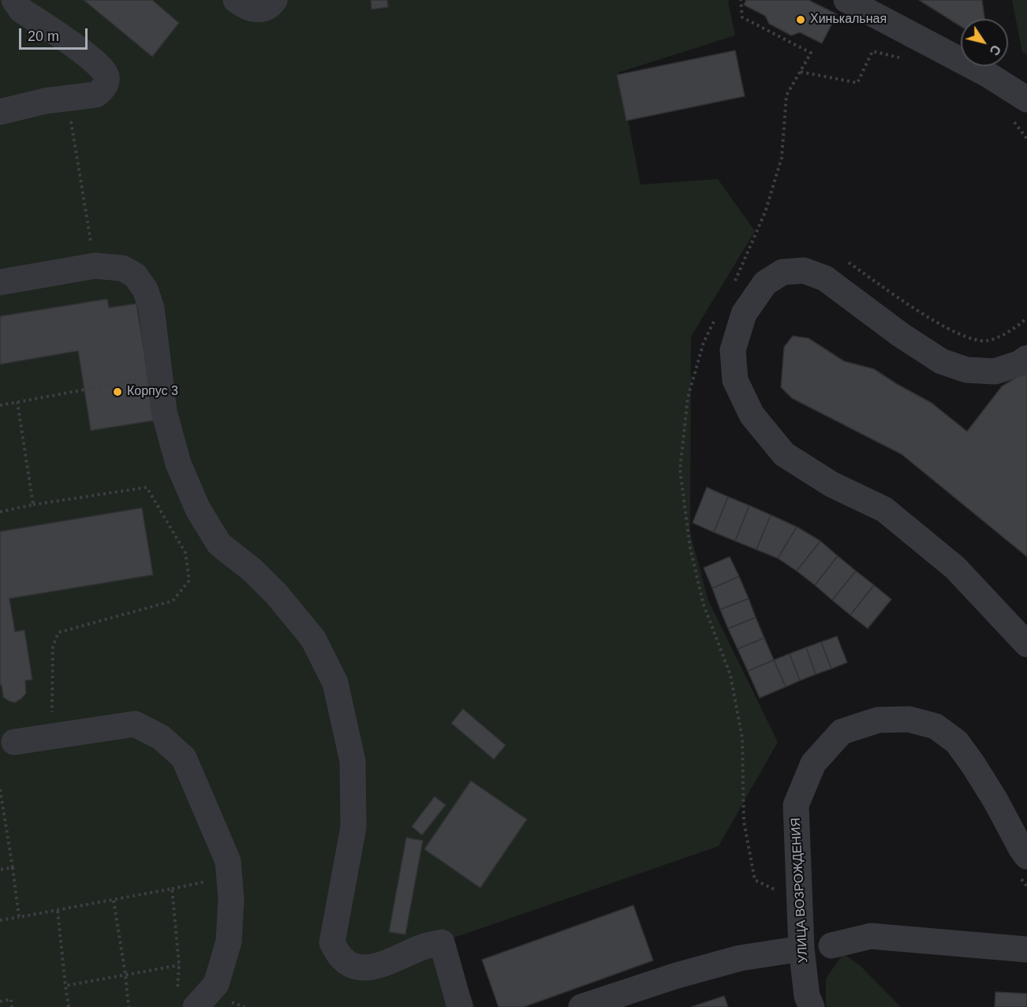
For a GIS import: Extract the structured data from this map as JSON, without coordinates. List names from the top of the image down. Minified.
{"streets":{"street":["УЛИЦА ВОЗРОЖДЕНИЯ"]},"places":["Хинькальная","Корпус 3"],"scale_bar":"20 m","north":"bottom right"}
